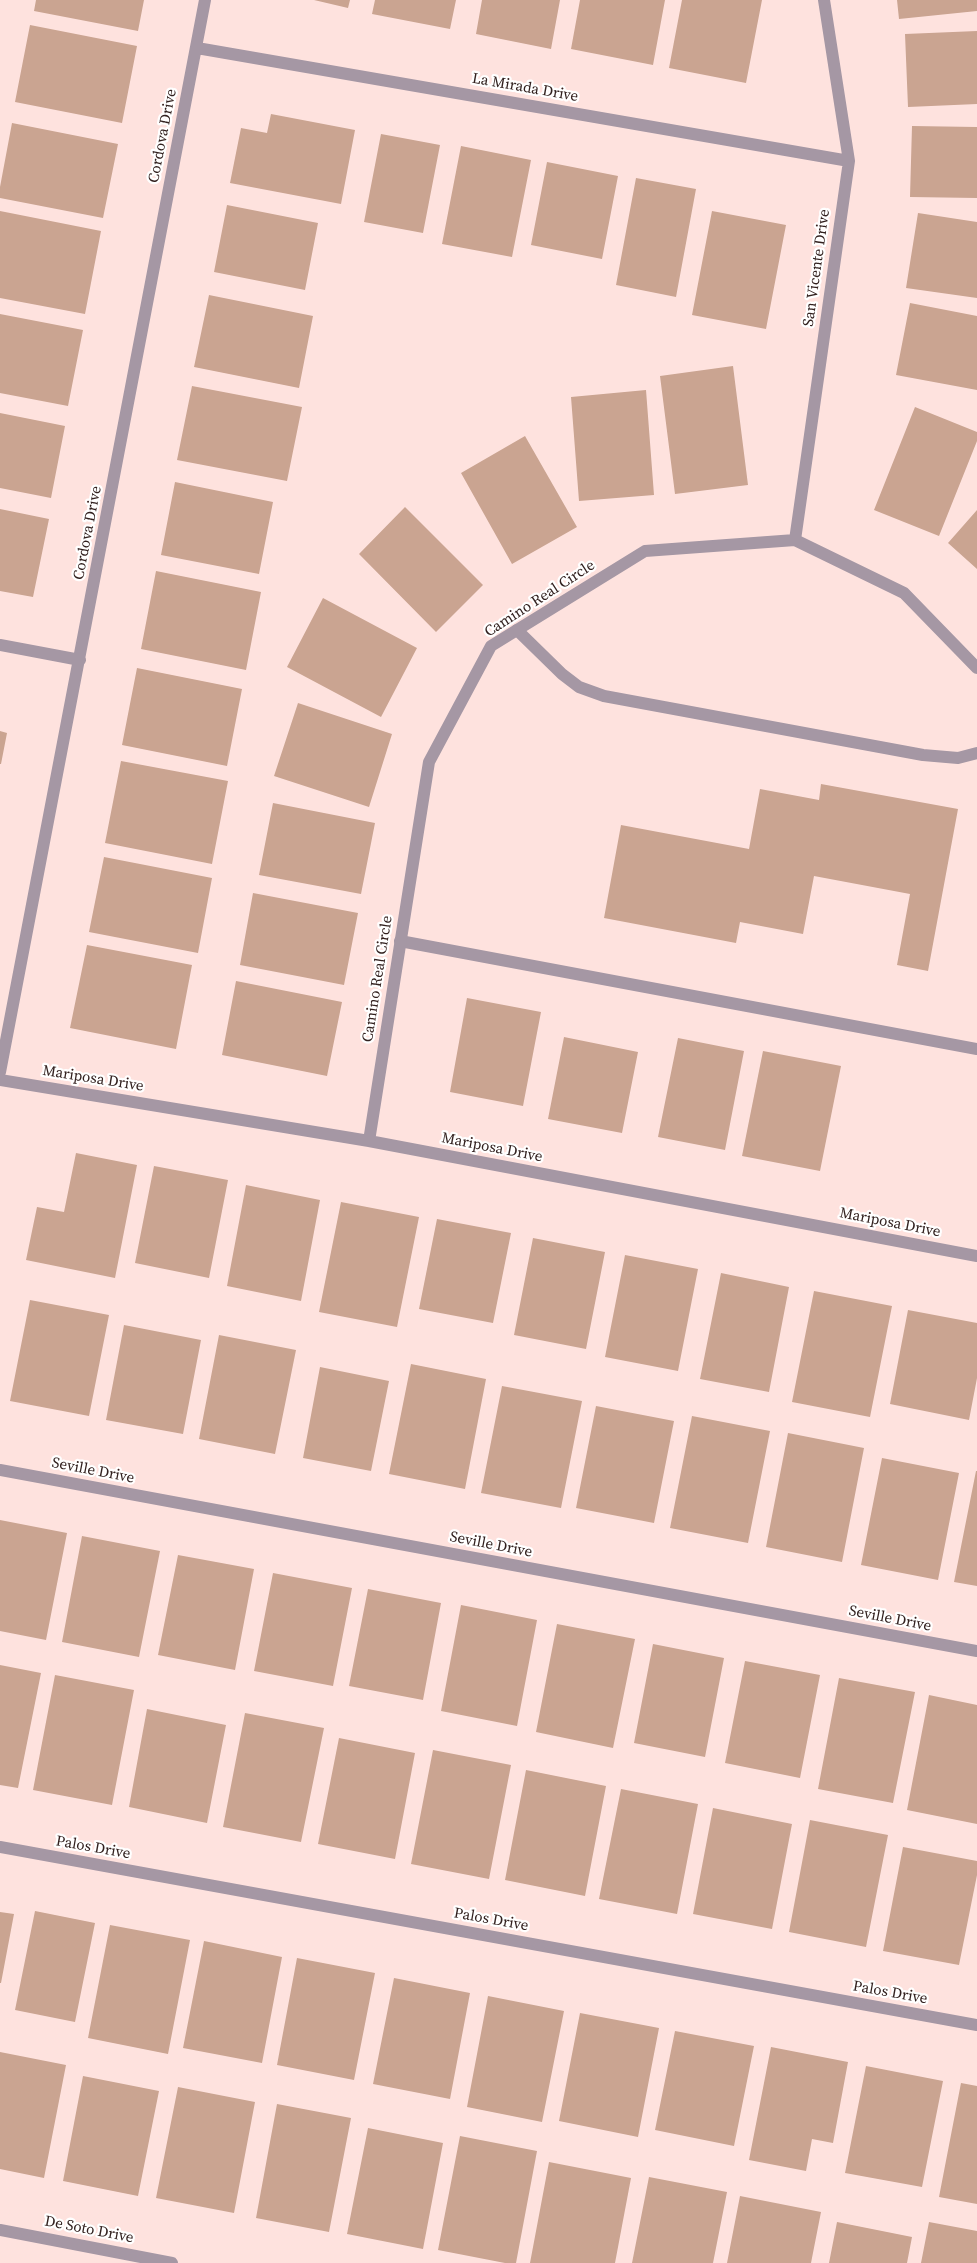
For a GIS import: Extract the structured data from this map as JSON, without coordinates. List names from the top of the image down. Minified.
{"streets":{"street":["La Mirada Drive","Cordova Drive","San Vicente Drive","Camino Real Circle","Mariposa Drive","Seville Drive","Palos Drive","De Soto Drive"]},"crossings":[["La Mirada Drive","Cordova Drive"],["La Mirada Drive","San Vicente Drive"],["San Vicente Drive","Camino Real Circle"],["Camino Real Circle","Mariposa Drive"]]}
